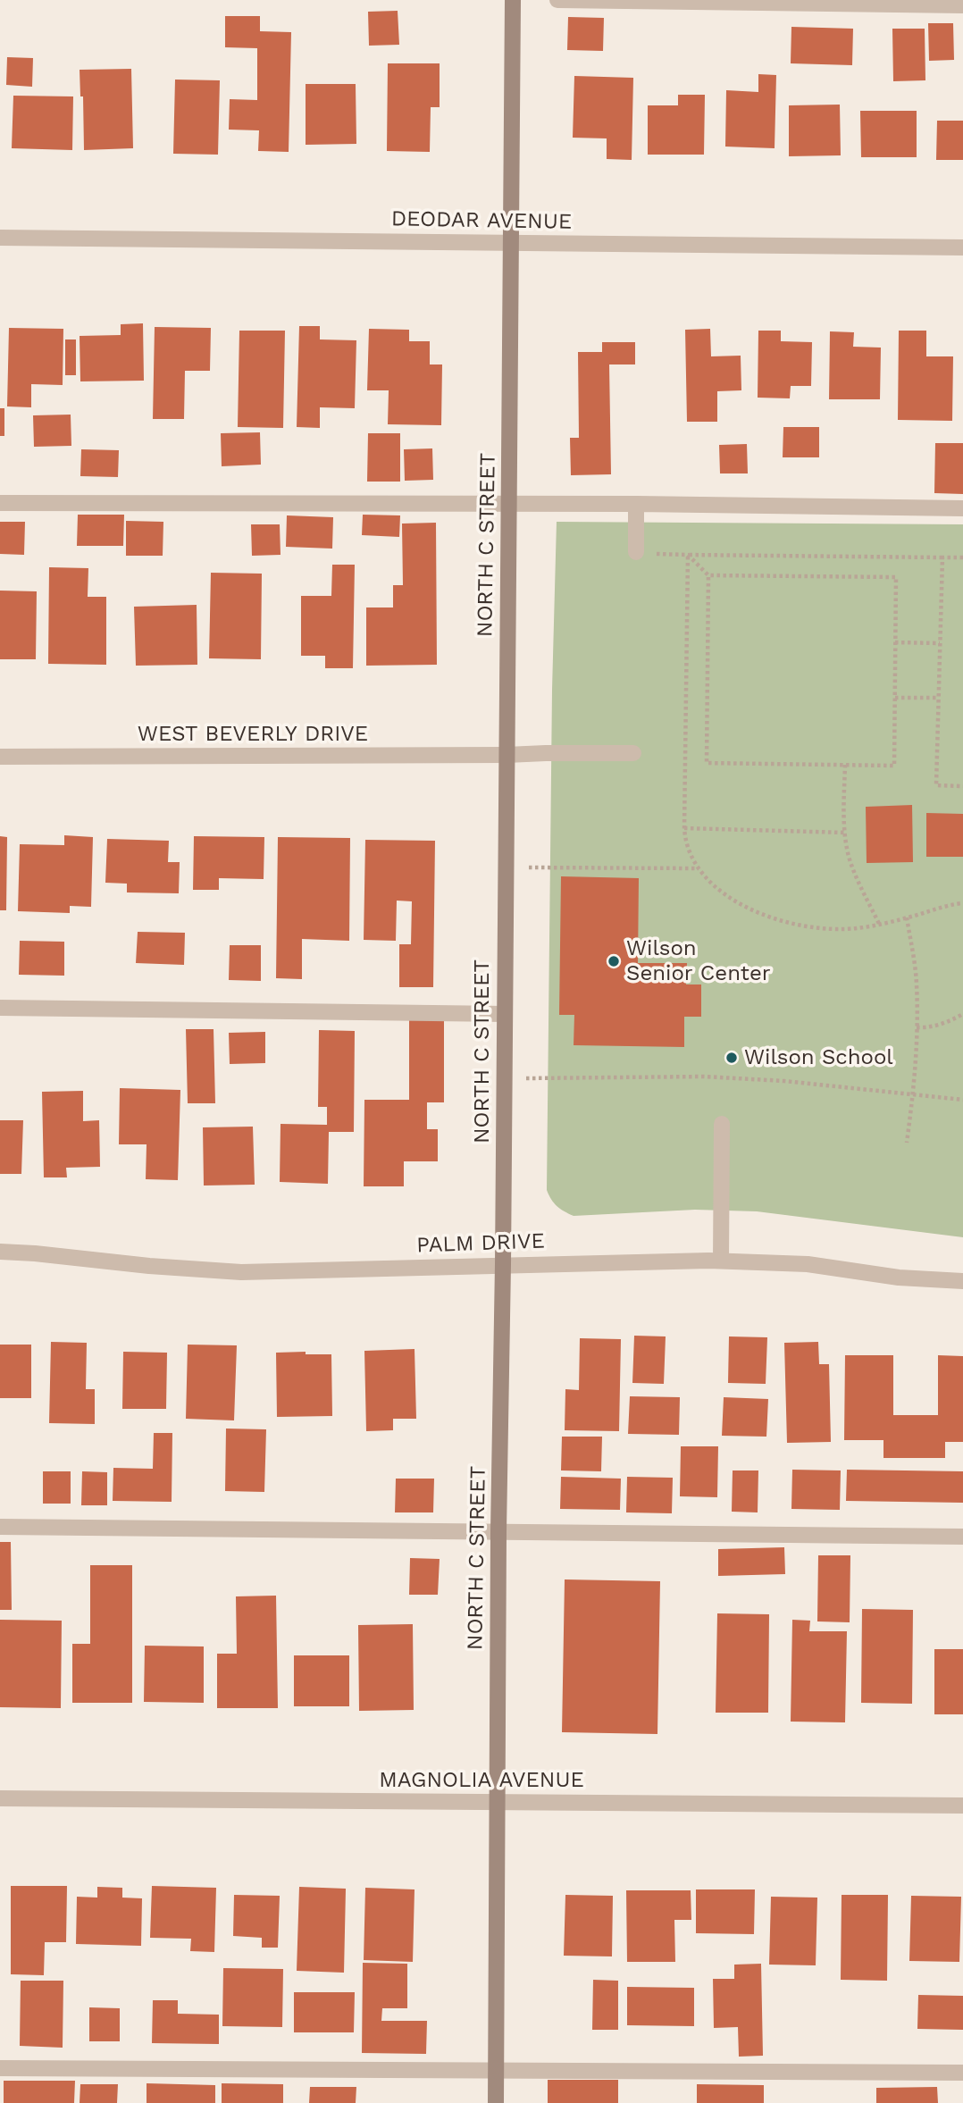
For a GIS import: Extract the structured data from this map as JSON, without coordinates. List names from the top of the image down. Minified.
{"streets":{"street":["DEODAR AVENUE","NORTH C STREET","WEST BEVERLY DRIVE","PALM DRIVE","MAGNOLIA AVENUE"]},"crossings":[["DEODAR AVENUE","NORTH C STREET"],["NORTH C STREET","WEST BEVERLY DRIVE"],["NORTH C STREET","PALM DRIVE"],["NORTH C STREET","MAGNOLIA AVENUE"]],"places":["Wilson Senior Center","Wilson School"]}
